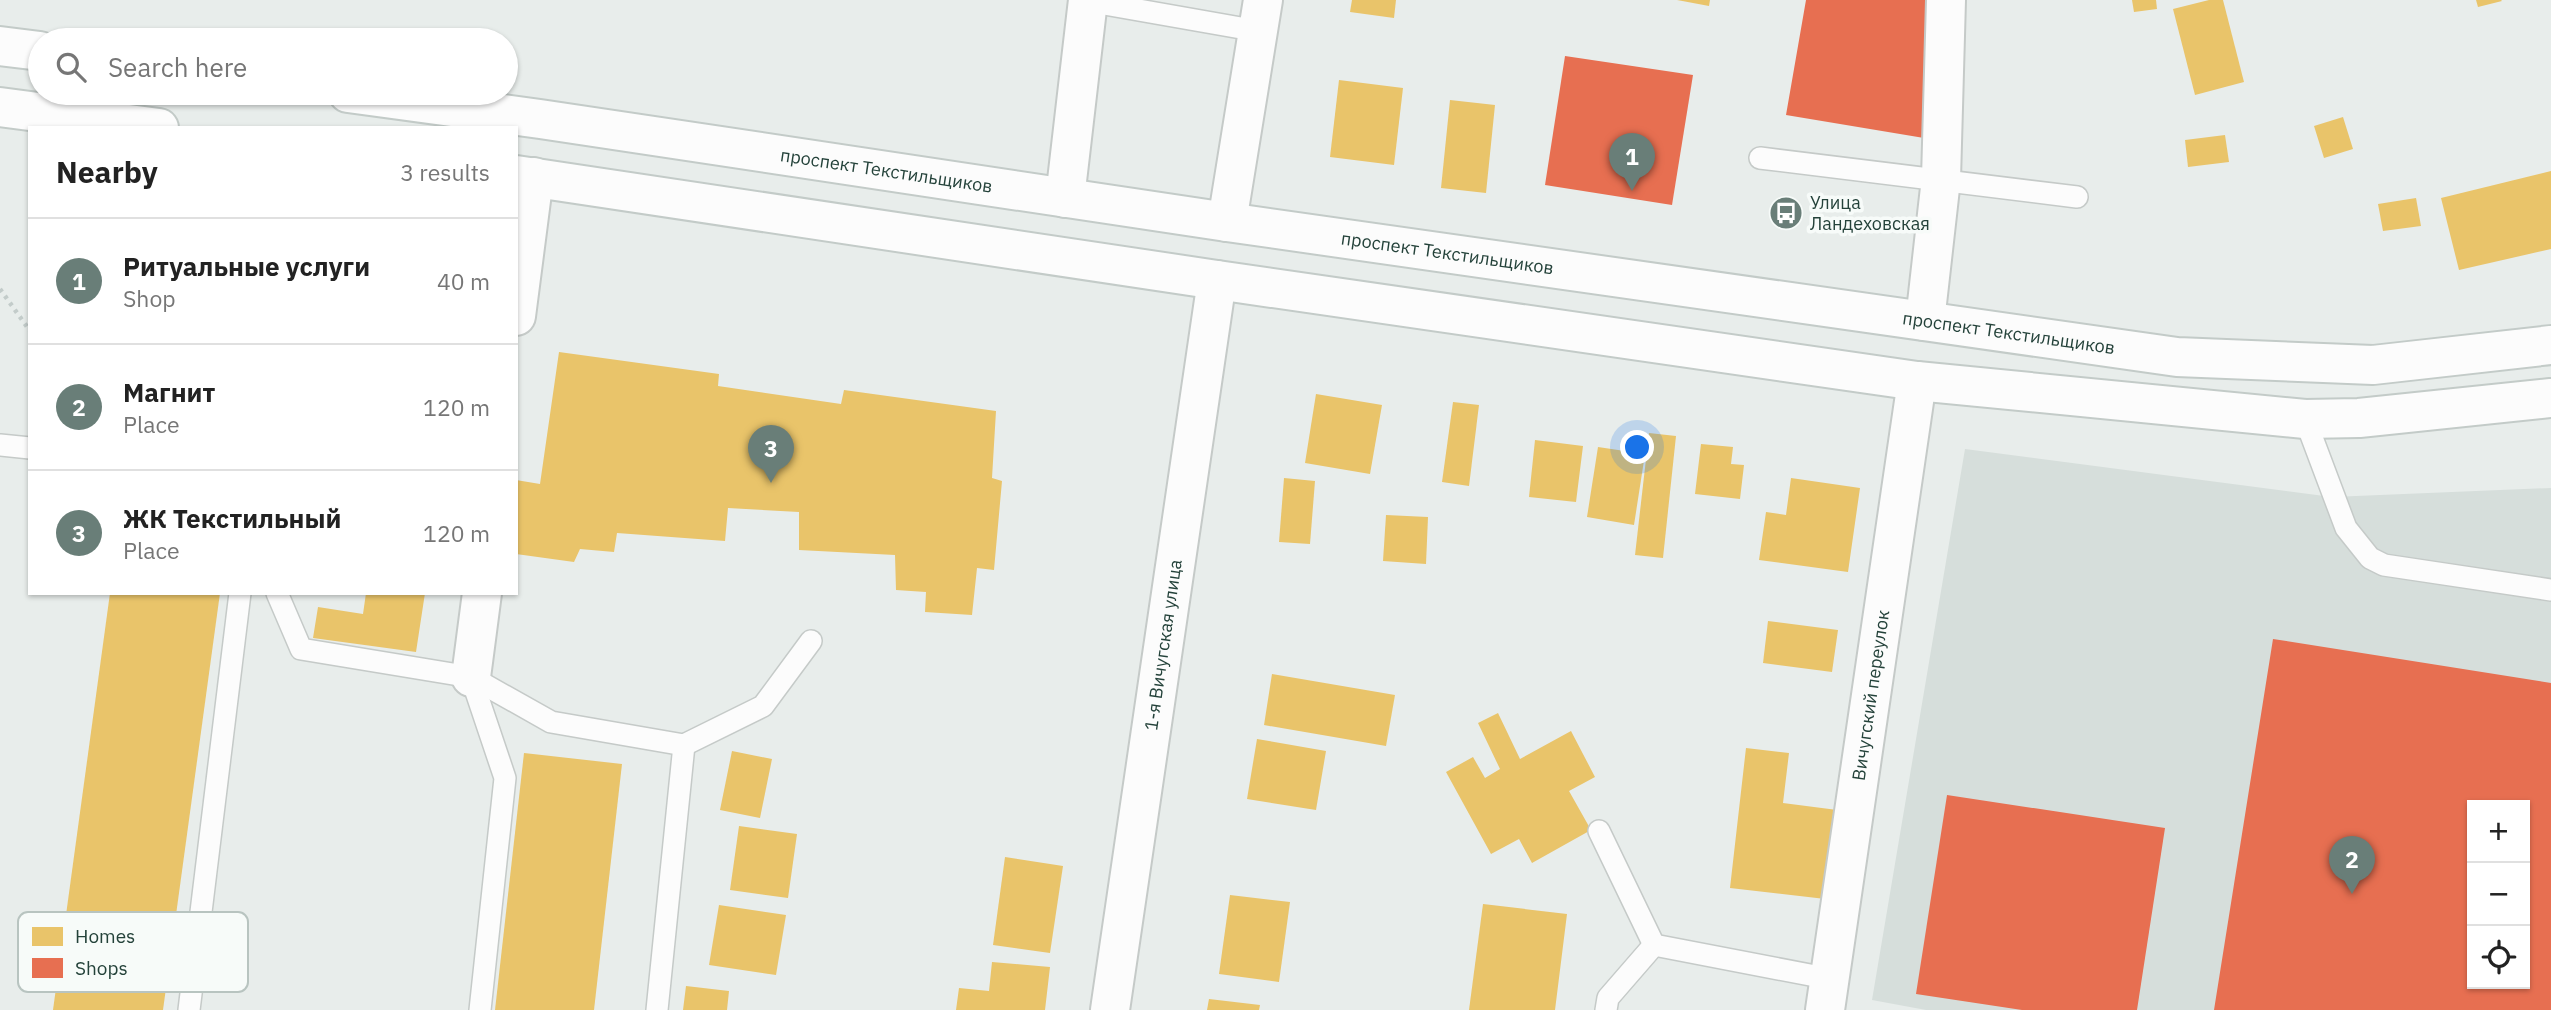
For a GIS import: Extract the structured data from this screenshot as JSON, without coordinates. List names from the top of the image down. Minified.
{"streets":{"main road":["проспект Текстильщиков","1-я Вичугская улица","Вичугский переулок"]},"crossings":[["проспект Текстильщиков","1-я Вичугская улица"]],"places":{"bus stop":["Улица Ландеховская"]},"legend":["Homes","Shops"],"page":{"search":"Search here","heading":["Nearby","3 results"],"pins":["1","3","2"],"list":[{"mark":"1","name":"Ритуальные услуги","note":"Shop","value":"40 m"},{"mark":"2","name":"Магнит","note":"Place","value":"120 m"},{"mark":"3","name":"ЖК Текстильный","note":"Place","value":"120 m"}],"map_buttons":["+","−"]}}
